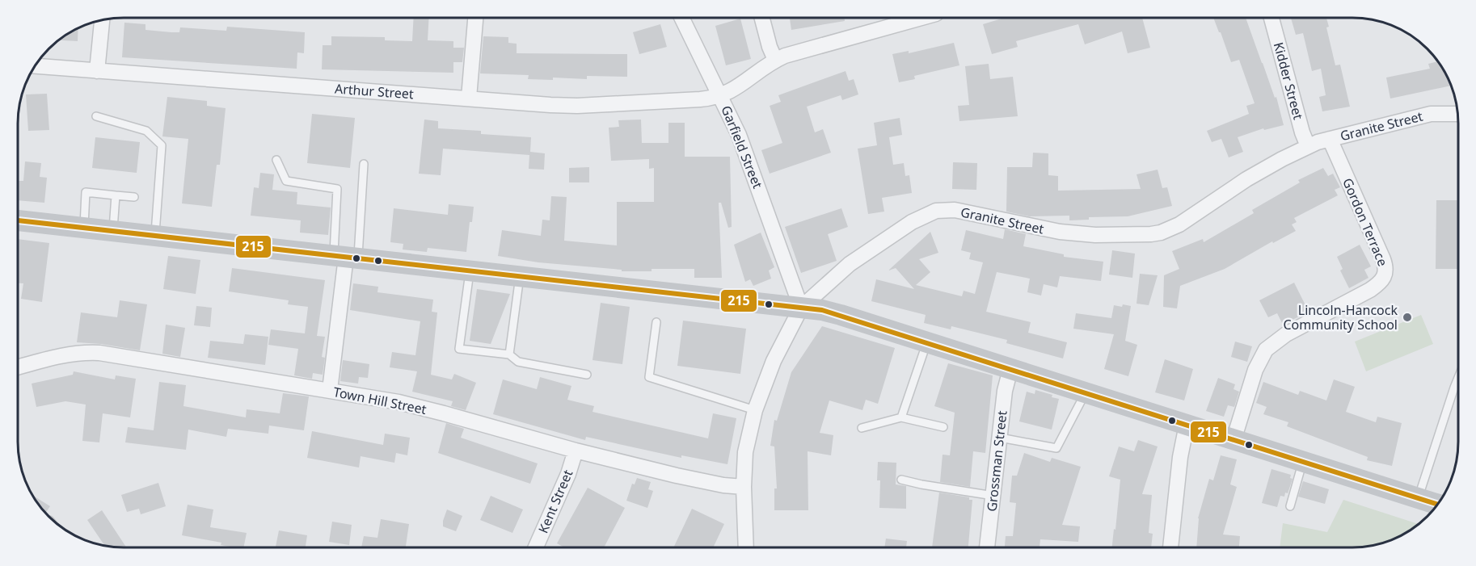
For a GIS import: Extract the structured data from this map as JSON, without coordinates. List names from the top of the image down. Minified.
{"streets":{"street":["Kidder Street","Arthur Street","Granite Street","Garfield Street","Gordon Terrace","Town Hill Street","Grossman Street","Kent Street"]},"crossings":[["Kidder Street","Granite Street"],["Arthur Street","Garfield Street"],["Granite Street","Garfield Street"],["Granite Street","Gordon Terrace"],["Granite Street","Town Hill Street"],["Town Hill Street","Kent Street"]],"places":["Lincoln-Hancock Community School"],"lines":["transit line 215"]}
